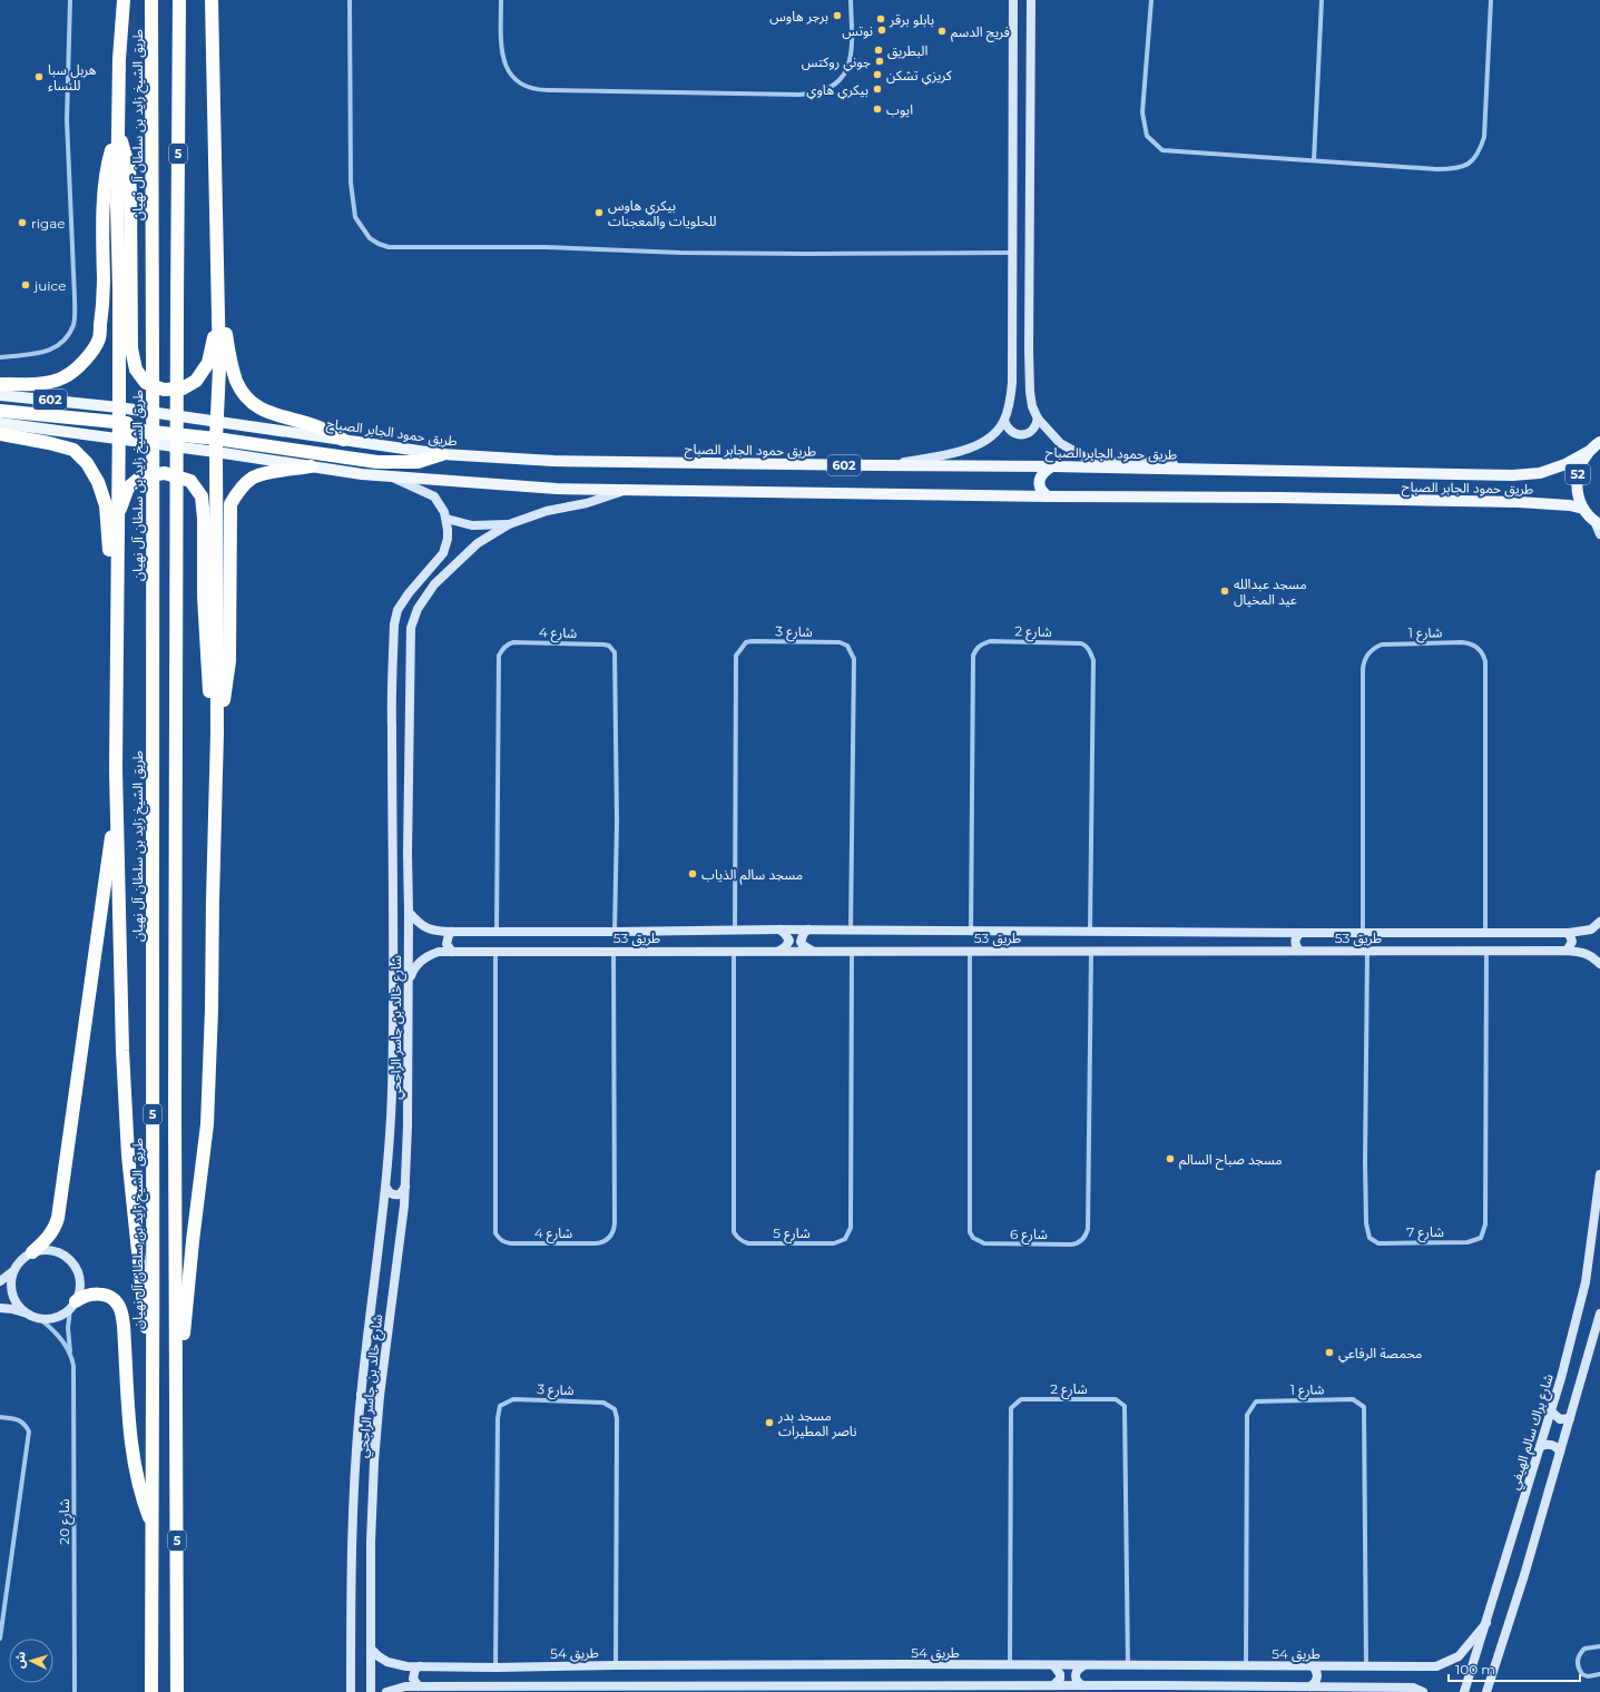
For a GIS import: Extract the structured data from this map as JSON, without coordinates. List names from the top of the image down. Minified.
{"streets":{"highway":["طريق الشيخ زايد بن سلطان آل نهيان","5"],"main road":["602","طريق حمود الجابر الصباح","52"],"street":["شارع 3","شارع 2","شارع 4","شارع 1","طريق 53","شارع خالد بن جاسر الراجحي","شارع 7","شارع 5","شارع 6","شارع براك سالم الهيفي","شارع 20","طريق 54"]},"crossings":[["طريق حمود الجابر الصباح","52"],["طريق حمود الجابر الصباح","شارع خالد بن جاسر الراجحي"],["شارع 3","طريق 53"],["شارع 3","طريق 54"],["شارع 2","طريق 53"],["شارع 2","طريق 54"],["شارع 4","طريق 53"],["شارع 1","طريق 53"],["شارع 1","طريق 54"],["طريق 53","شارع خالد بن جاسر الراجحي"],["طريق 53","شارع 7"],["طريق 53","شارع 5"],["طريق 53","شارع 6"],["شارع خالد بن جاسر الراجحي","طريق 54"],["شارع براك سالم الهيفي","طريق 54"]],"places":["برجر هاوس","بابلو برقر","نوتس","فريج الدسم","البطريق","جوني روكتس","كريزي تشكن","هربل سبا للنساء","بيكري هاوي","ايوب","بيكري هاوس للحلويات والمعجنات","rigae","juice","مسجد عبدالله عيد المخيال","مسجد سالم الذياب","مسجد صباح السالم","محمصة الرفاعي","مسجد بدر ناصر المطيرات"],"scale_bar":"100 m","north":"left"}
